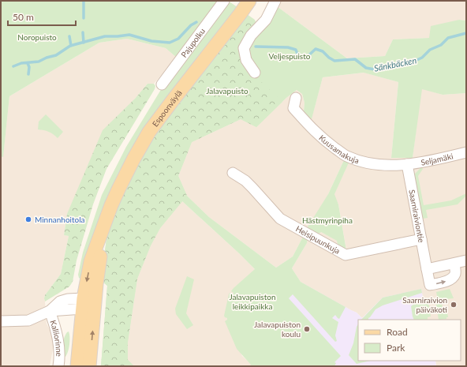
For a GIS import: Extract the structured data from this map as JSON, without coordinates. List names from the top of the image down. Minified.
{"streets":{"main road":["Espoonväylä"],"street":["Pajupolku","Kuusamakuja","Seljamäki","Saarniraiviontie","Heisipuunkuja","Kalliorinne"]},"crossings":[["Kuusamakuja","Seljamäki"],["Kuusamakuja","Saarniraiviontie"],["Seljamäki","Saarniraiviontie"],["Saarniraiviontie","Heisipuunkuja"]],"water":["Sänkbäcken"],"parks":["Noropuisto","Veljespuisto","Jalavapuisto","Hästmyrinpiha","Jalavapuiston leikkipaikka"],"places":["Minnanhoitola","Saarniraivion päiväkoti","Jalavapuiston koulu"],"legend":["Road","Park"],"scale_bar":"50 m"}
